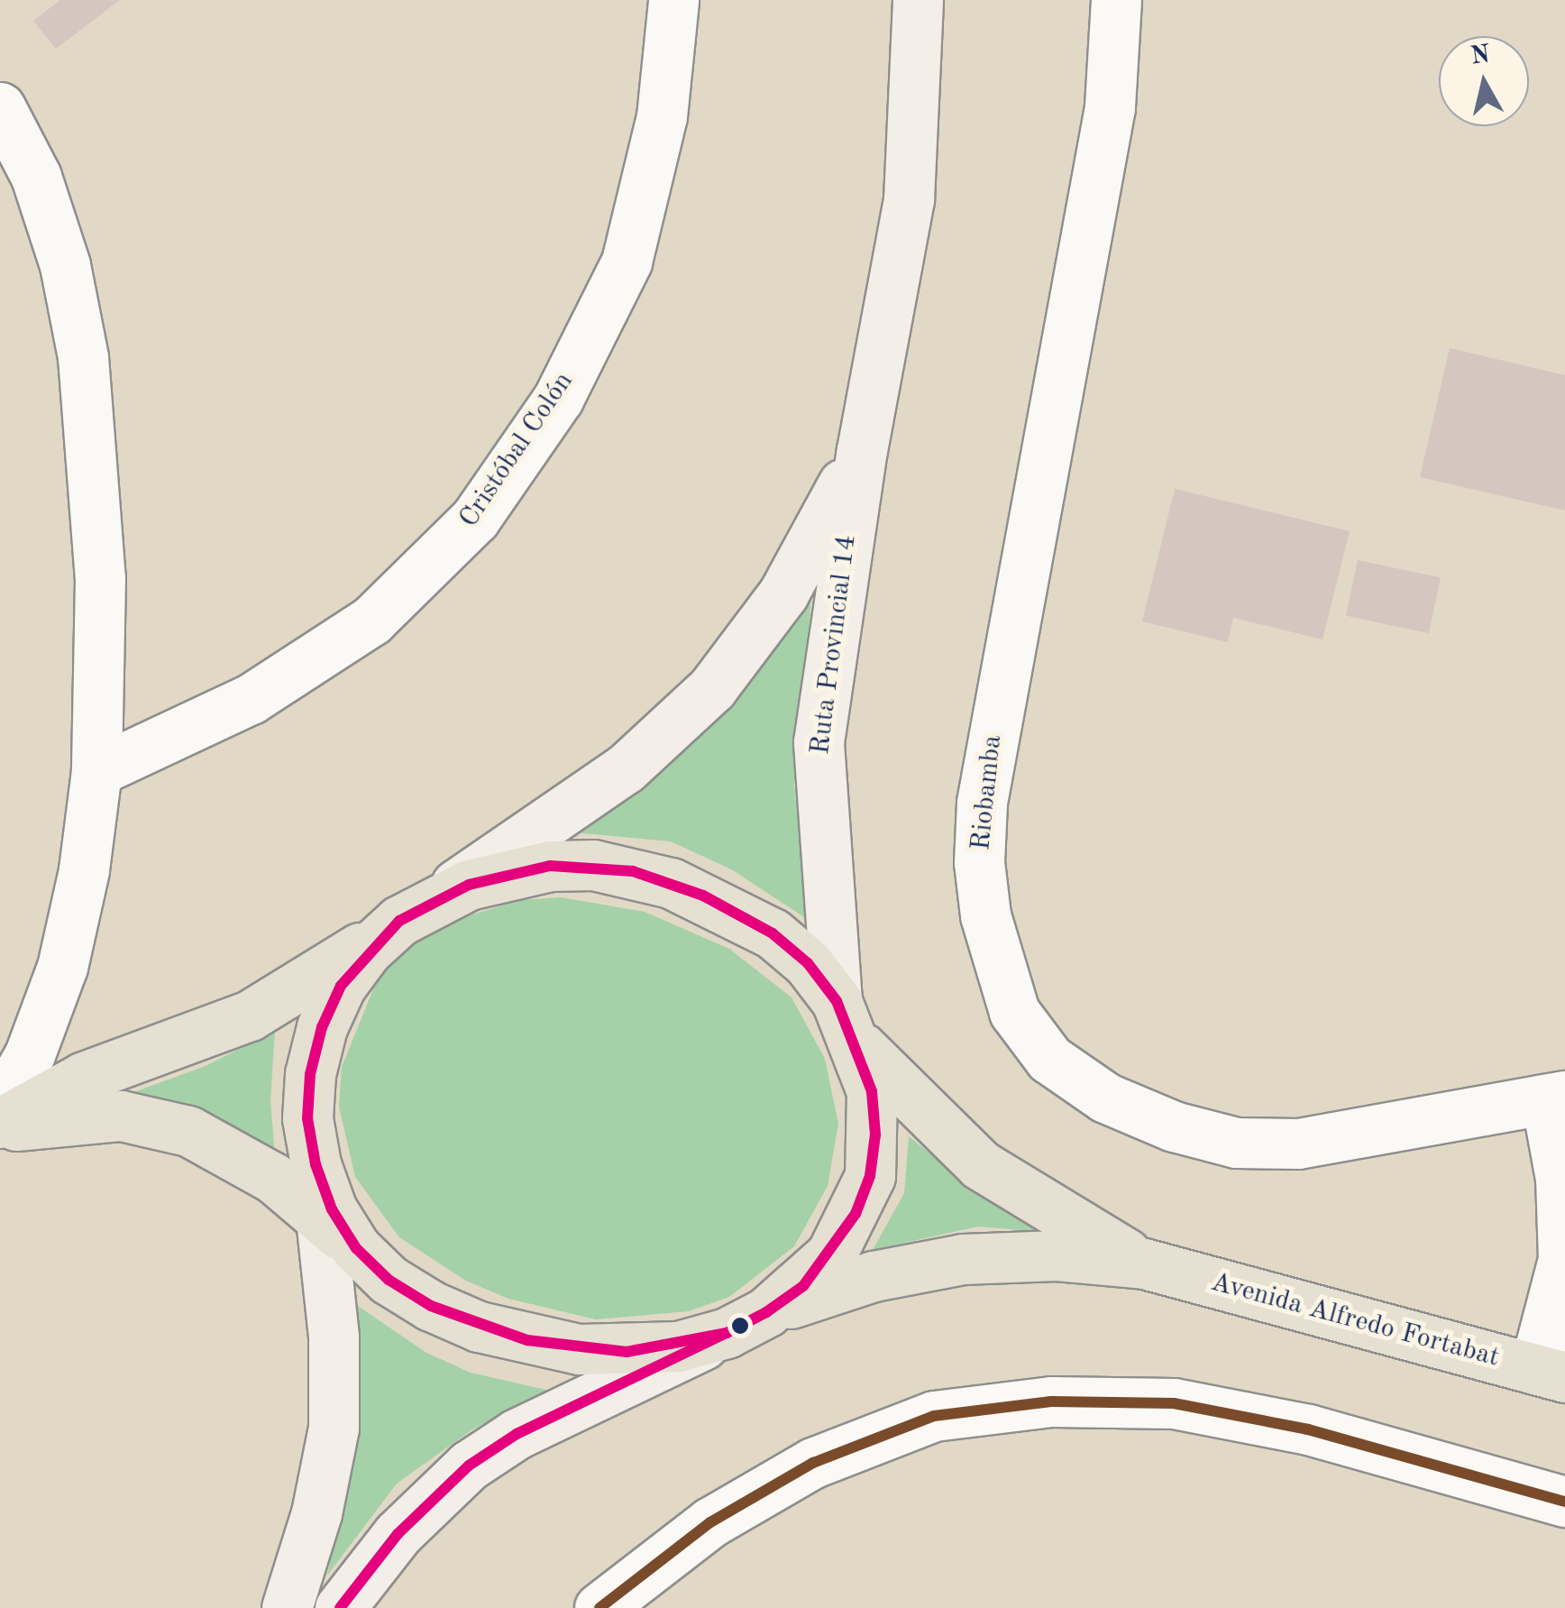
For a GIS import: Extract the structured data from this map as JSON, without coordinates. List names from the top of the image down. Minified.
{"streets":{"highway":["Ruta Provincial 14","Avenida Alfredo Fortabat"],"street":["Cristóbal Colón","Riobamba"]},"crossings":[["Ruta Provincial 14","Avenida Alfredo Fortabat"]],"north":"top"}
